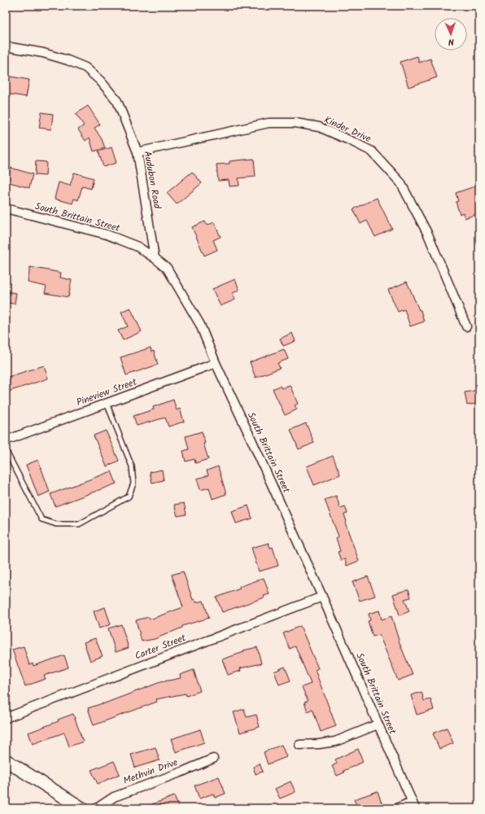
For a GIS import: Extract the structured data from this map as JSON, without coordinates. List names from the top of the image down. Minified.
{"streets":{"street":["Kinder Drive","Audubon Road","South Brittain Street","Pineview Street","Carter Street","Methvin Drive"]},"crossings":[["Kinder Drive","Audubon Road"],["Audubon Road","South Brittain Street"],["South Brittain Street","Pineview Street"],["South Brittain Street","Carter Street"]],"north":"bottom"}
